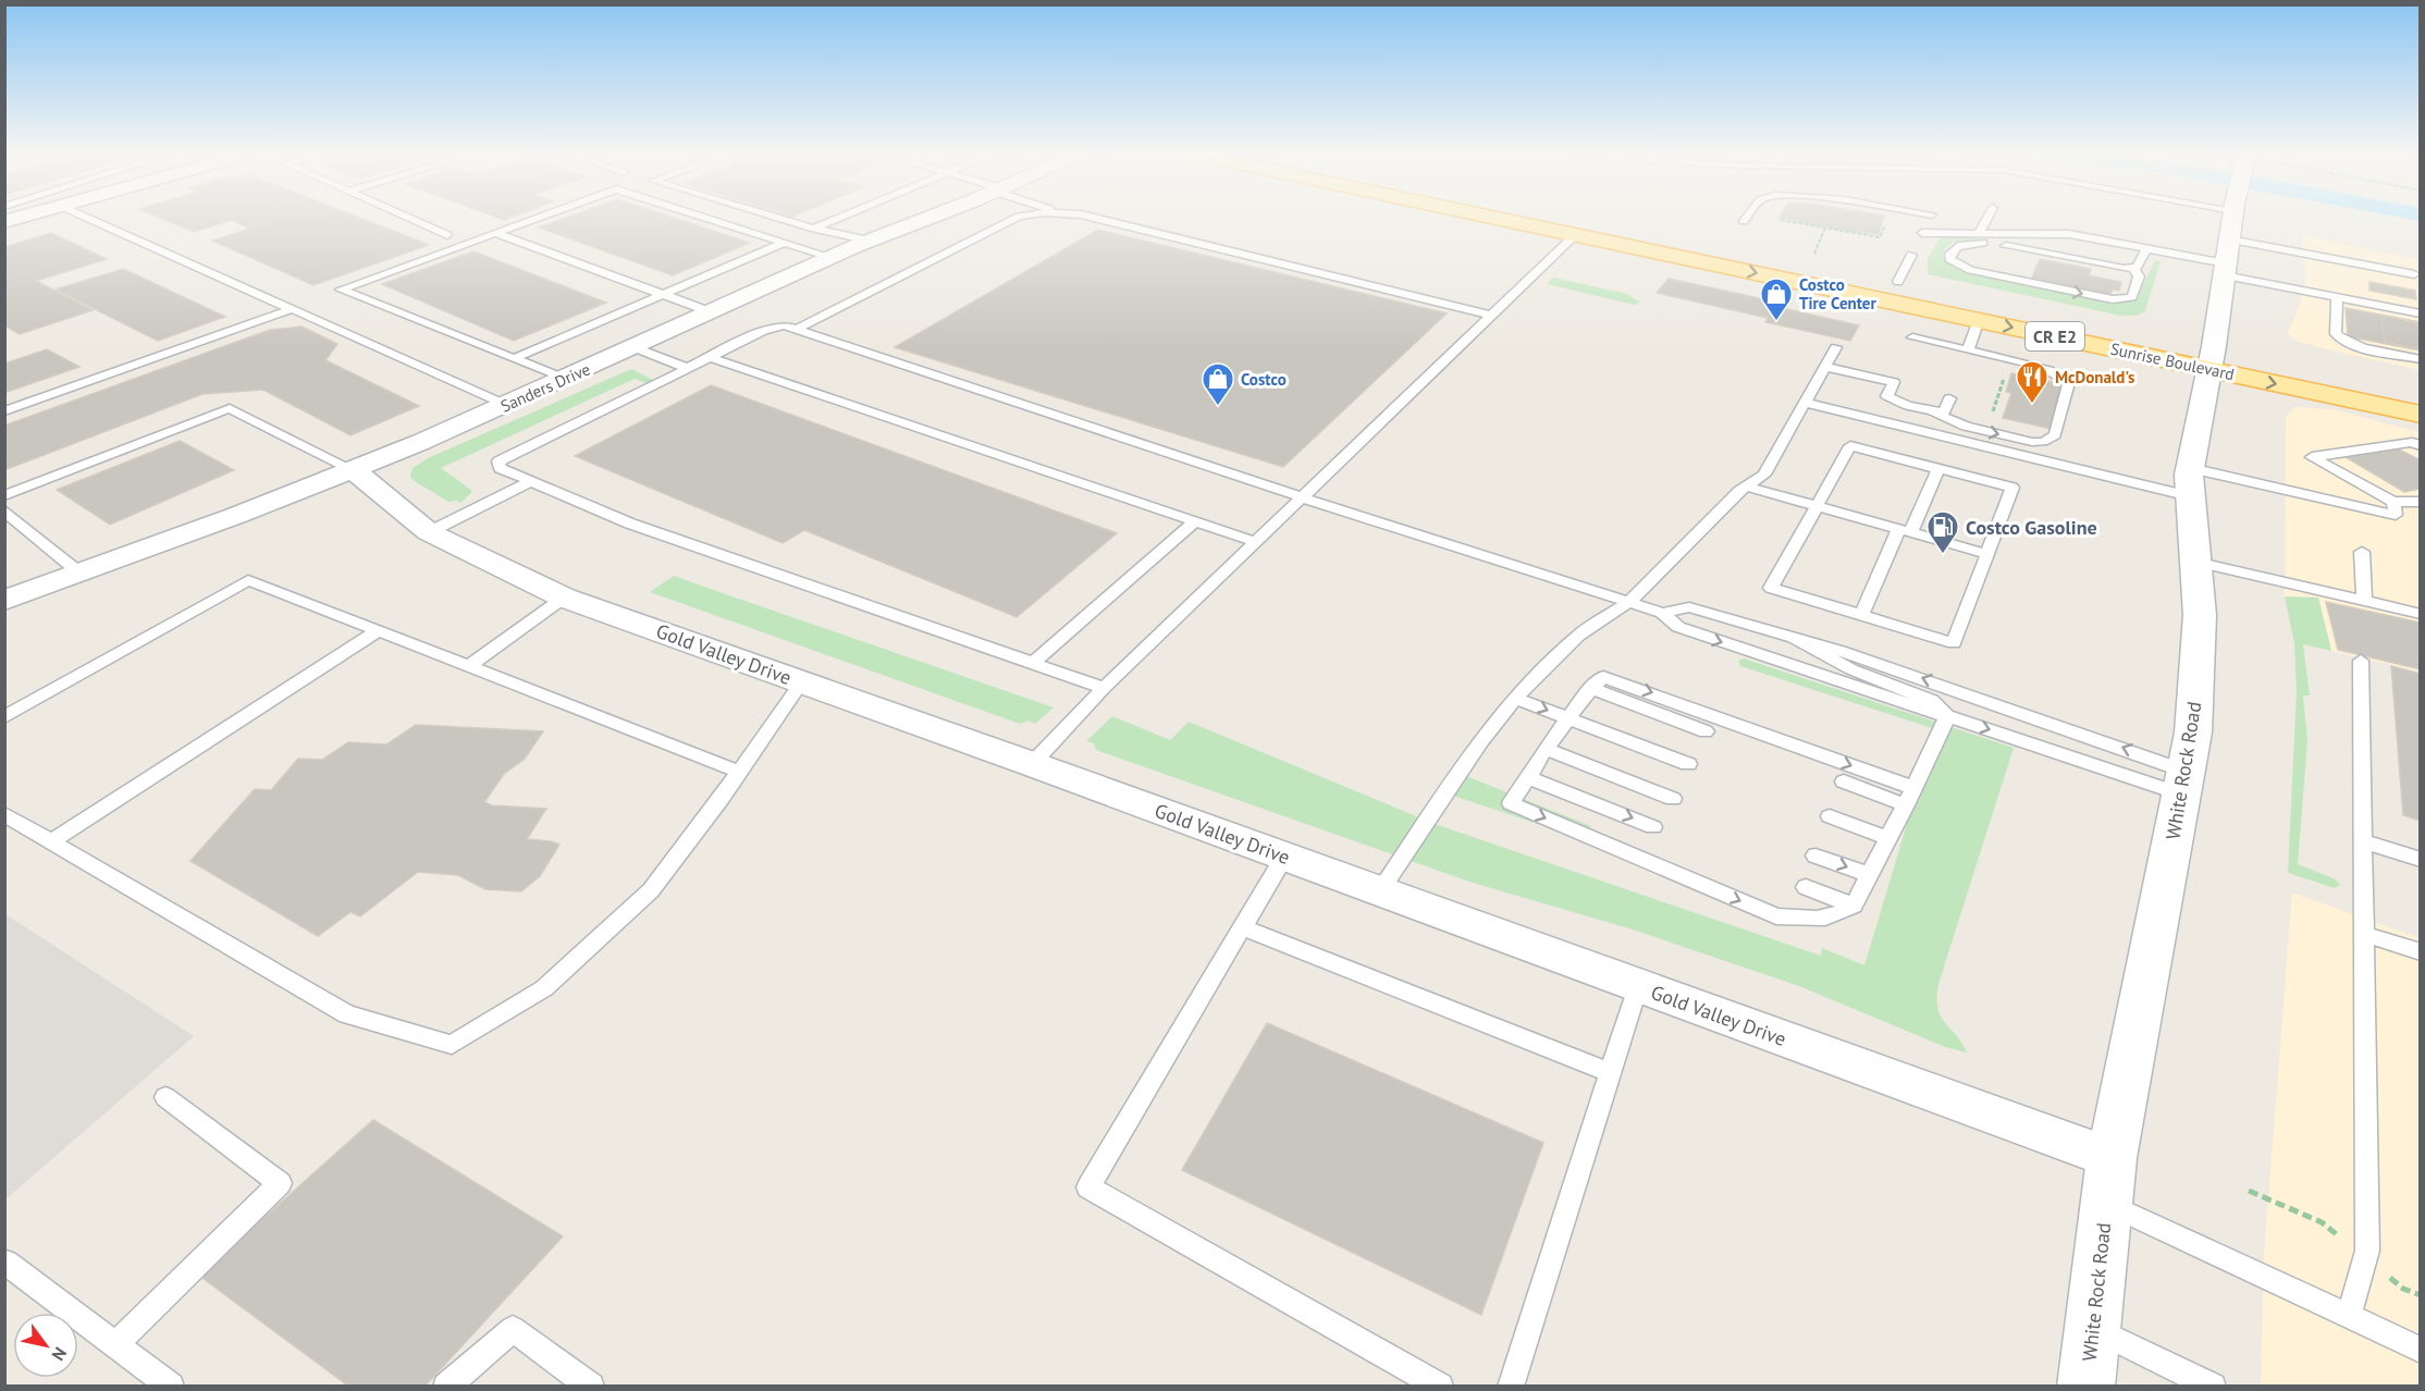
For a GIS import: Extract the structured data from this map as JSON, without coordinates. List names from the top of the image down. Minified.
{"streets":{"main road":["CR E2","Sunrise Boulevard","White Rock Road"],"street":["Sanders Drive","Gold Valley Drive"]},"crossings":[["Sunrise Boulevard","White Rock Road"],["Sanders Drive","Gold Valley Drive"],["Gold Valley Drive","White Rock Road"]],"places":{"shop":["Costco Tire Center","Costco"],"restaurant":["McDonald's"],"fuel station":["Costco Gasoline"]},"north":"bottom right"}
